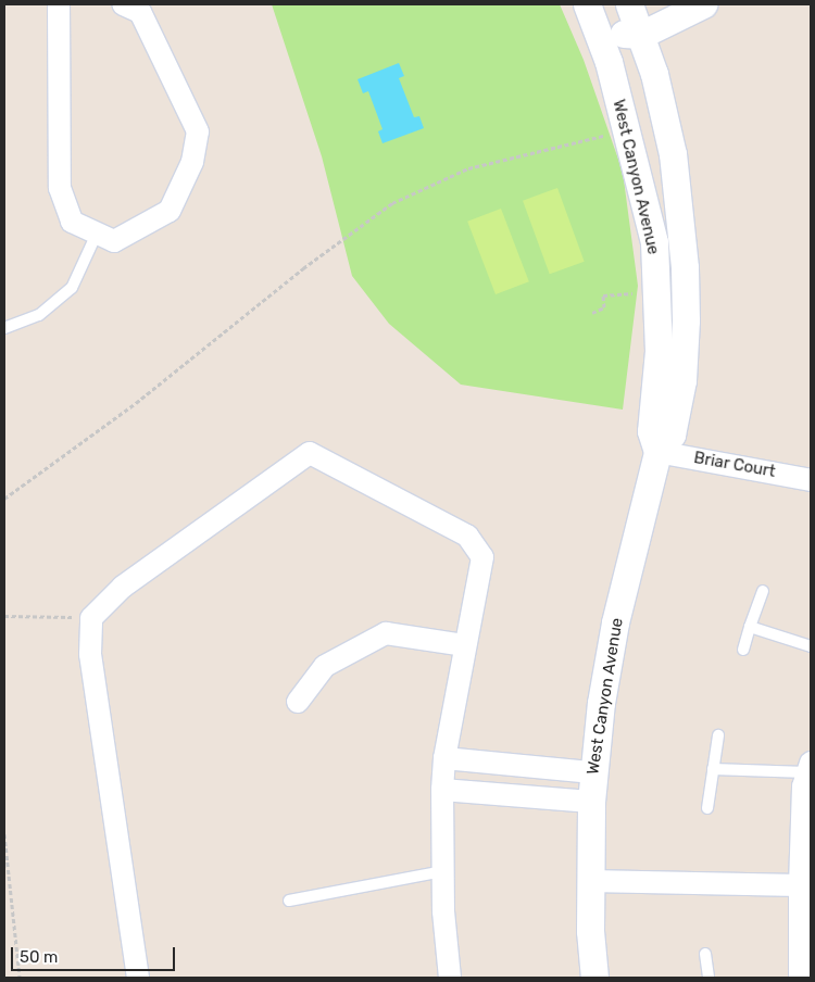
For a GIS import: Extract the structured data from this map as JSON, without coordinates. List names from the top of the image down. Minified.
{"streets":{"street":["West Canyon Avenue","Briar Court"]},"crossings":[["West Canyon Avenue","Briar Court"]],"scale_bar":"50 m"}
